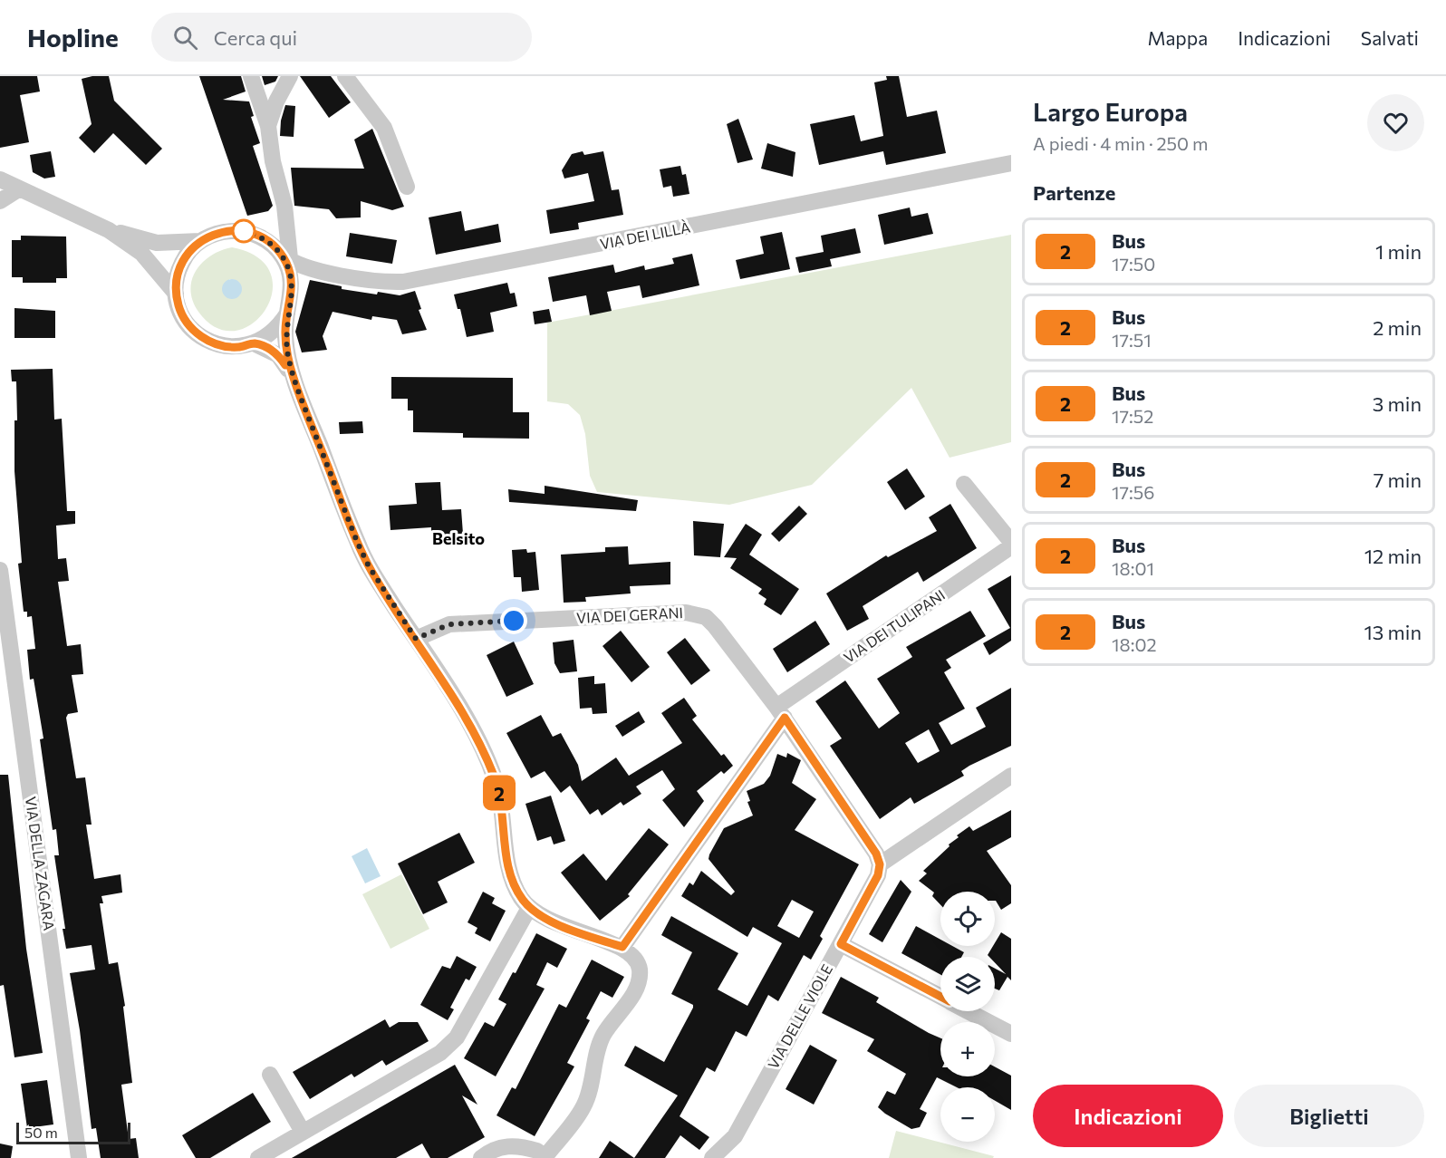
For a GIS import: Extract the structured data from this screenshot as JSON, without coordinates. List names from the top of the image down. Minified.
{"streets":{"street":["VIA DEI LILLÀ","VIA DEI GERANI","VIA DEI TULIPANI","VIA DELLA ZAGARA","VIA DELLE VIOLE"]},"crossings":[["VIA DEI GERANI","VIA DEI TULIPANI"],["VIA DEI GERANI","VIA DELLE VIOLE"]],"districts":["Belsito"],"lines":["bus line 2"],"scale_bar":"50 m","page":{"header":"Hopline","search":"Cerca qui","nav":["Mappa","Indicazioni","Salvati"],"on_map":"2","heading":[["Largo Europa","A piedi · 4 min · 250 m"],"Partenze"],"list":[{"mark":"2","name":"Bus","note":"17:50","value":"1 min"},{"mark":"2","name":"Bus","note":"17:51","value":"2 min"},{"mark":"2","name":"Bus","note":"17:52","value":"3 min"},{"mark":"2","name":"Bus","note":"17:56","value":"7 min"},{"mark":"2","name":"Bus","note":"18:01","value":"12 min"},{"mark":"2","name":"Bus","note":"18:02","value":"13 min"}],"map_buttons":["+","−"],"buttons":["Indicazioni","Biglietti"],"scale":"50 m"}}
